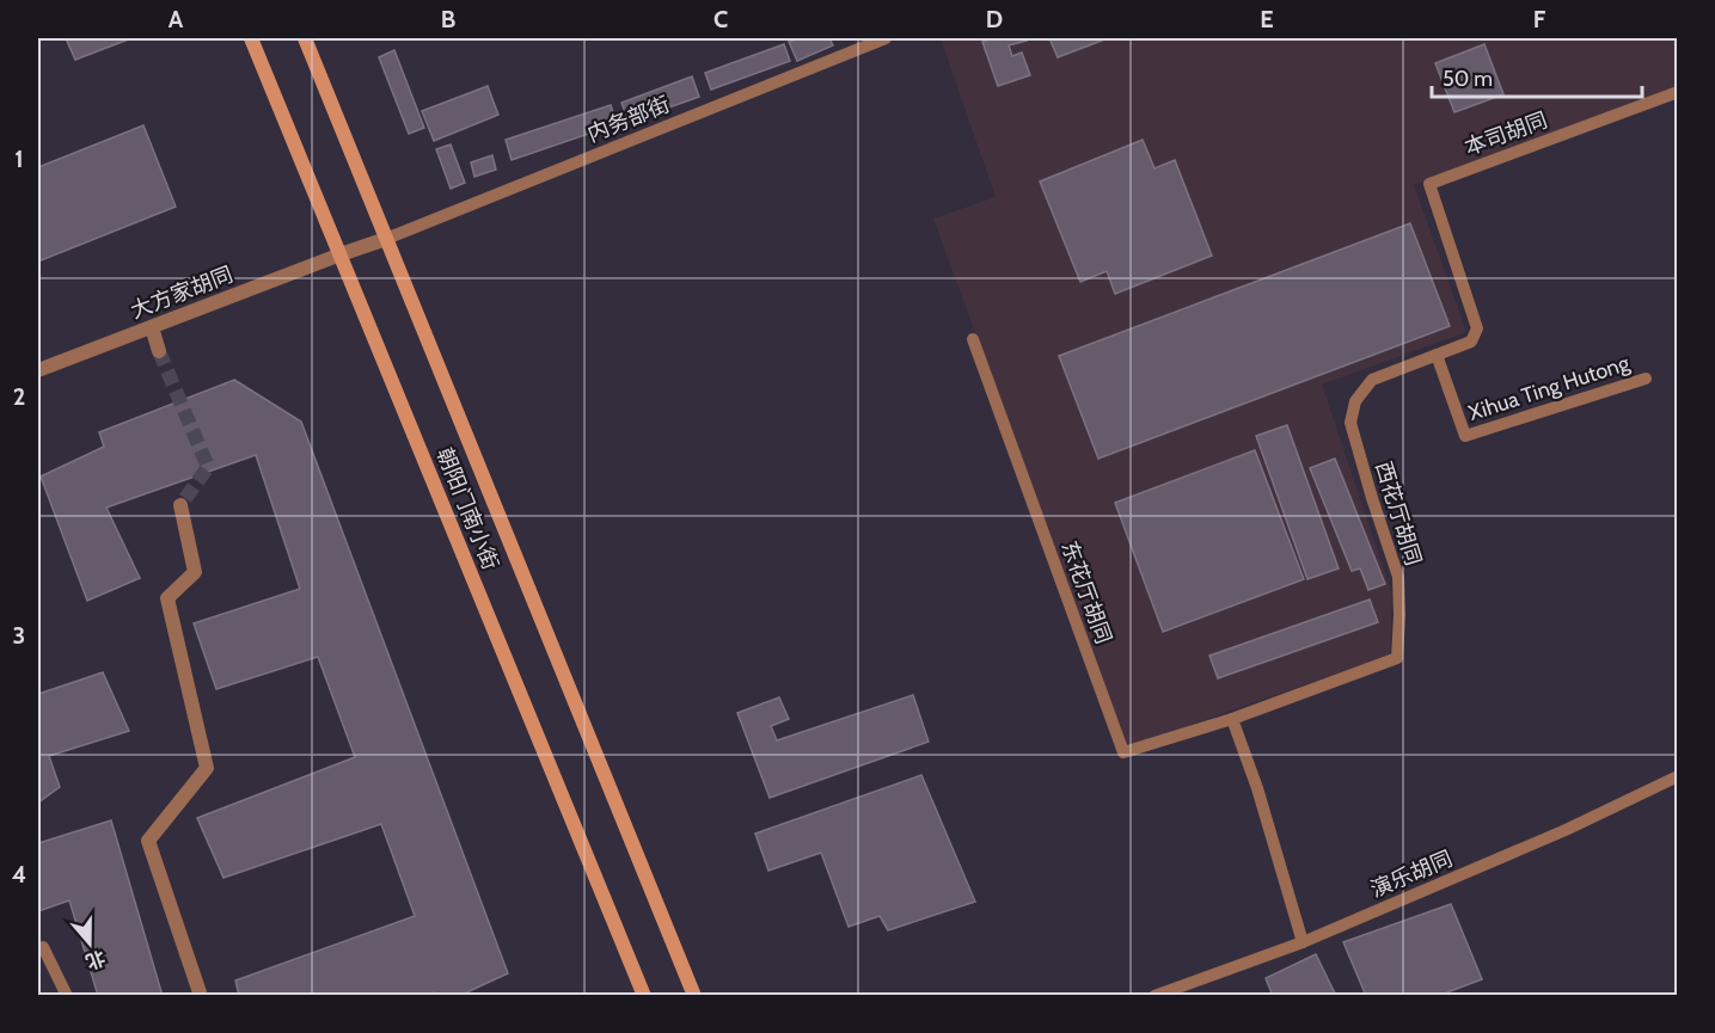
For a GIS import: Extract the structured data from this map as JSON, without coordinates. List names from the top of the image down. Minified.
{"streets":{"main road":["朝阳门南小街"],"street":["大方家胡同"],"lane":["内务部街","本司胡同","Xihua Ting Hutong","西花厅胡同","东花厅胡同","演乐胡同"]},"crossings":[["内务部街","大方家胡同"],["内务部街","朝阳门南小街"],["本司胡同","西花厅胡同"],["大方家胡同","朝阳门南小街"],["Xihua Ting Hutong","西花厅胡同"],["西花厅胡同","东花厅胡同"]],"scale_bar":"50 m","north":"bottom","grid":{"columns":["A","B","C","D","E","F"],"rows":["1","2","3","4"]}}
